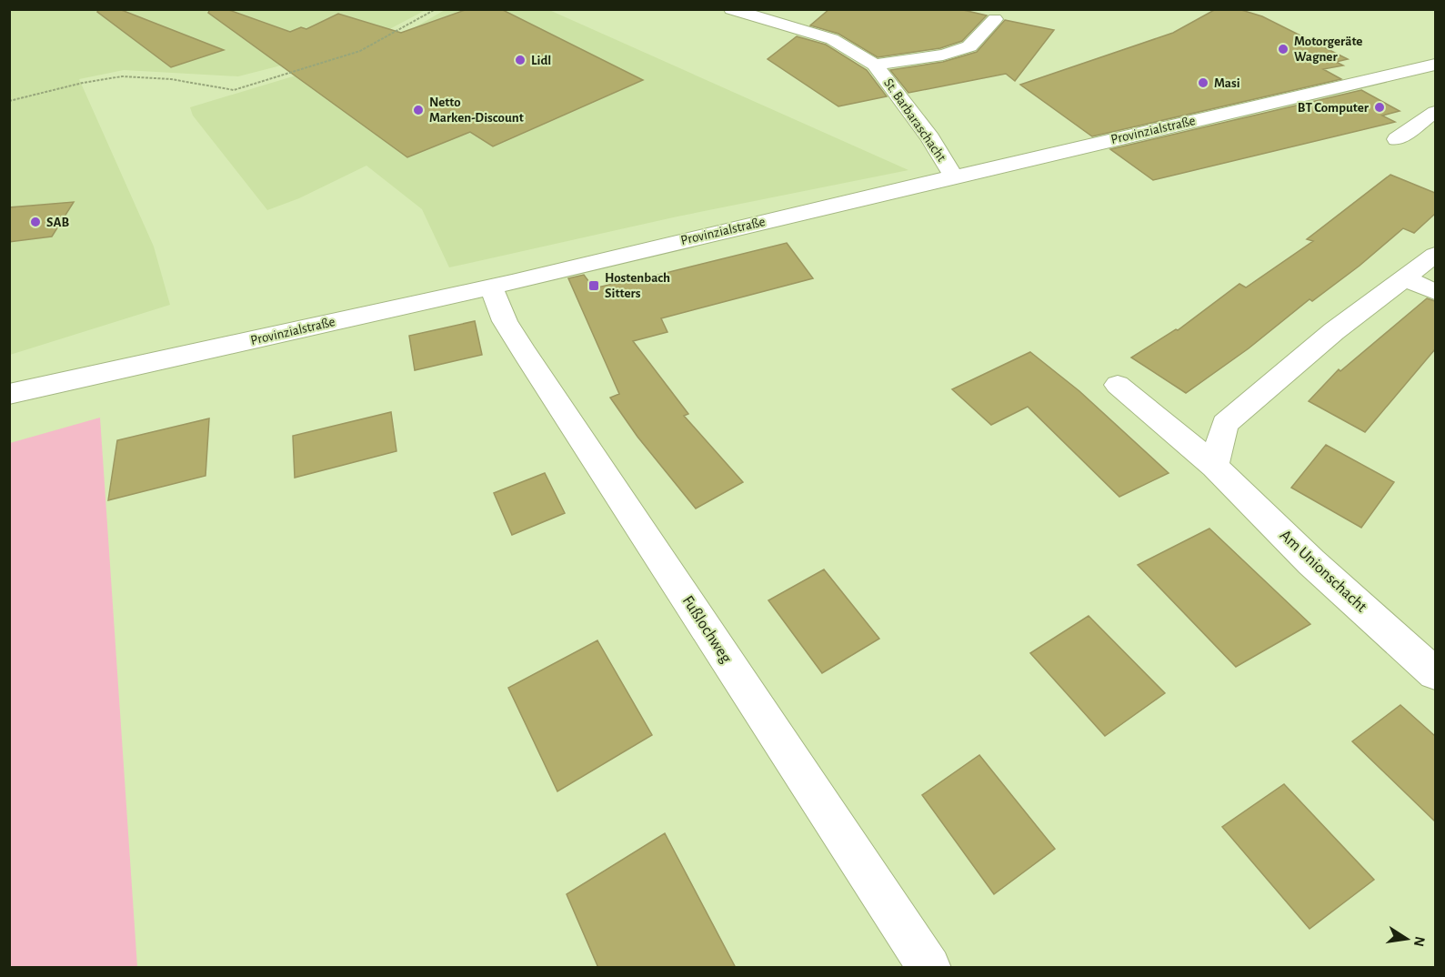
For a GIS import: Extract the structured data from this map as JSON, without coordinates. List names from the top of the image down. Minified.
{"streets":{"street":["St. Barbaraschacht","Provinzialstraße","Am Unionschacht","Fußlochweg"]},"crossings":[["St. Barbaraschacht","Provinzialstraße"],["Provinzialstraße","Fußlochweg"]],"places":{"other":["Motorgeräte Wagner","Lidl","Masi","BT Computer","Netto Marken-Discount","SAB"],"transit":["Hostenbach Sitters"]},"north":"right"}
